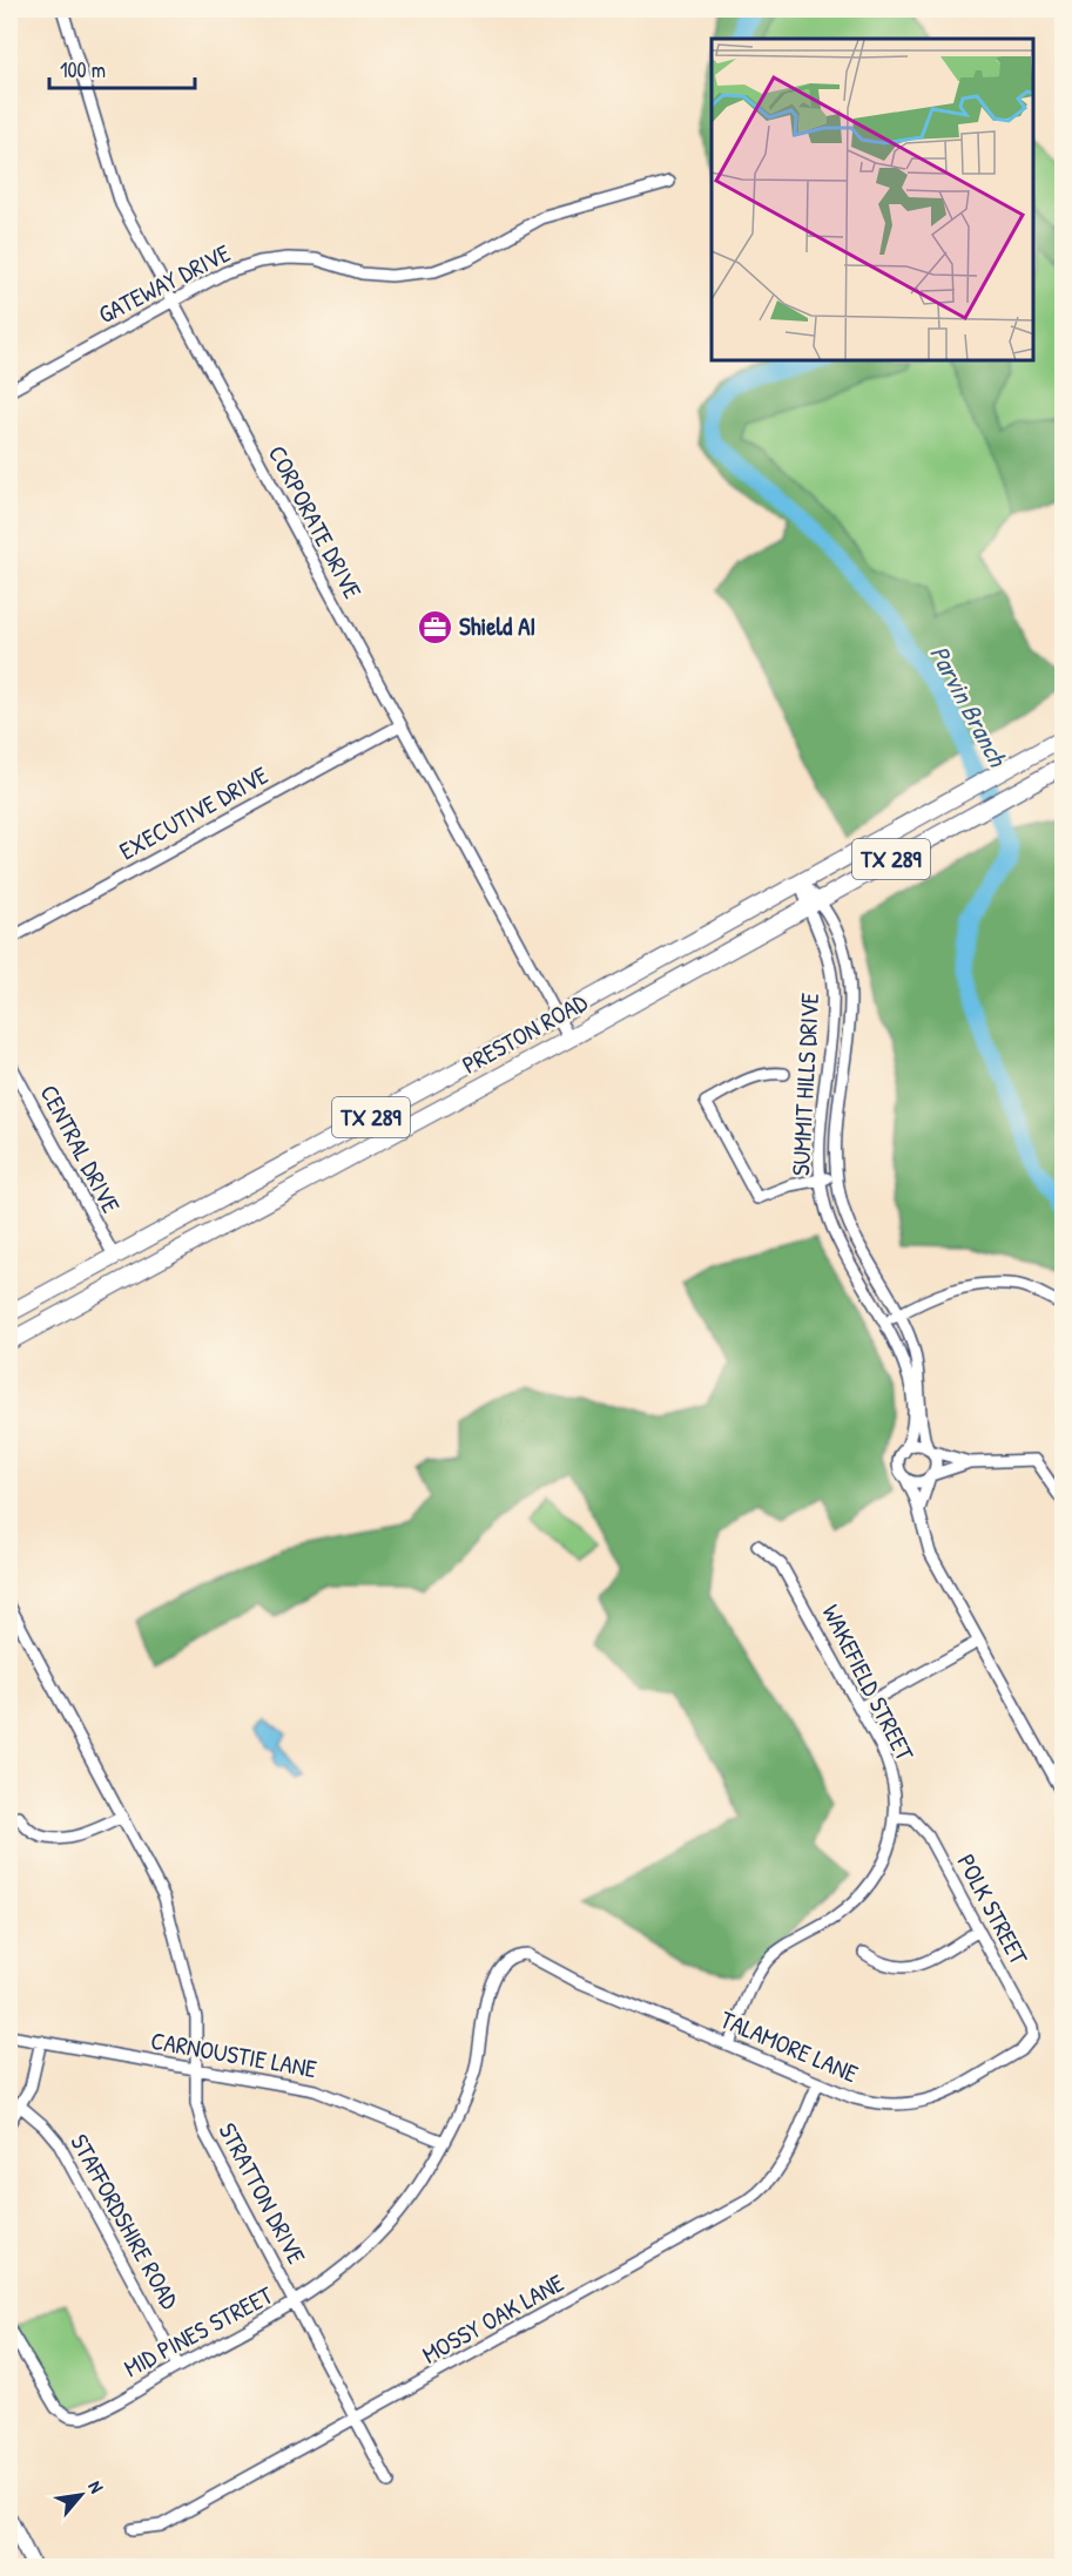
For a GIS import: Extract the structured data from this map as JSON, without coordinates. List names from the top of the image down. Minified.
{"streets":{"main road":["TX 289","PRESTON ROAD"],"street":["GATEWAY DRIVE","CORPORATE DRIVE","EXECUTIVE DRIVE","SUMMIT HILLS DRIVE","CENTRAL DRIVE","WAKEFIELD STREET","POLK STREET","TALAMORE LANE","CARNOUSTIE LANE","STRATTON DRIVE","STAFFORDSHIRE ROAD","MOSSY OAK LANE","MID PINES STREET"]},"crossings":[["GATEWAY DRIVE","CORPORATE DRIVE"],["CORPORATE DRIVE","EXECUTIVE DRIVE"],["CORPORATE DRIVE","PRESTON ROAD"],["PRESTON ROAD","SUMMIT HILLS DRIVE"],["PRESTON ROAD","CENTRAL DRIVE"],["WAKEFIELD STREET","POLK STREET"],["WAKEFIELD STREET","TALAMORE LANE"],["POLK STREET","TALAMORE LANE"],["TALAMORE LANE","MOSSY OAK LANE"],["TALAMORE LANE","MID PINES STREET"],["CARNOUSTIE LANE","STRATTON DRIVE"],["CARNOUSTIE LANE","MID PINES STREET"],["STRATTON DRIVE","MOSSY OAK LANE"],["STRATTON DRIVE","MID PINES STREET"],["STAFFORDSHIRE ROAD","MID PINES STREET"]],"water":["Parvin Branch"],"places":{"office":["Shield AI"]},"scale_bar":"100 m","north":"top right"}
